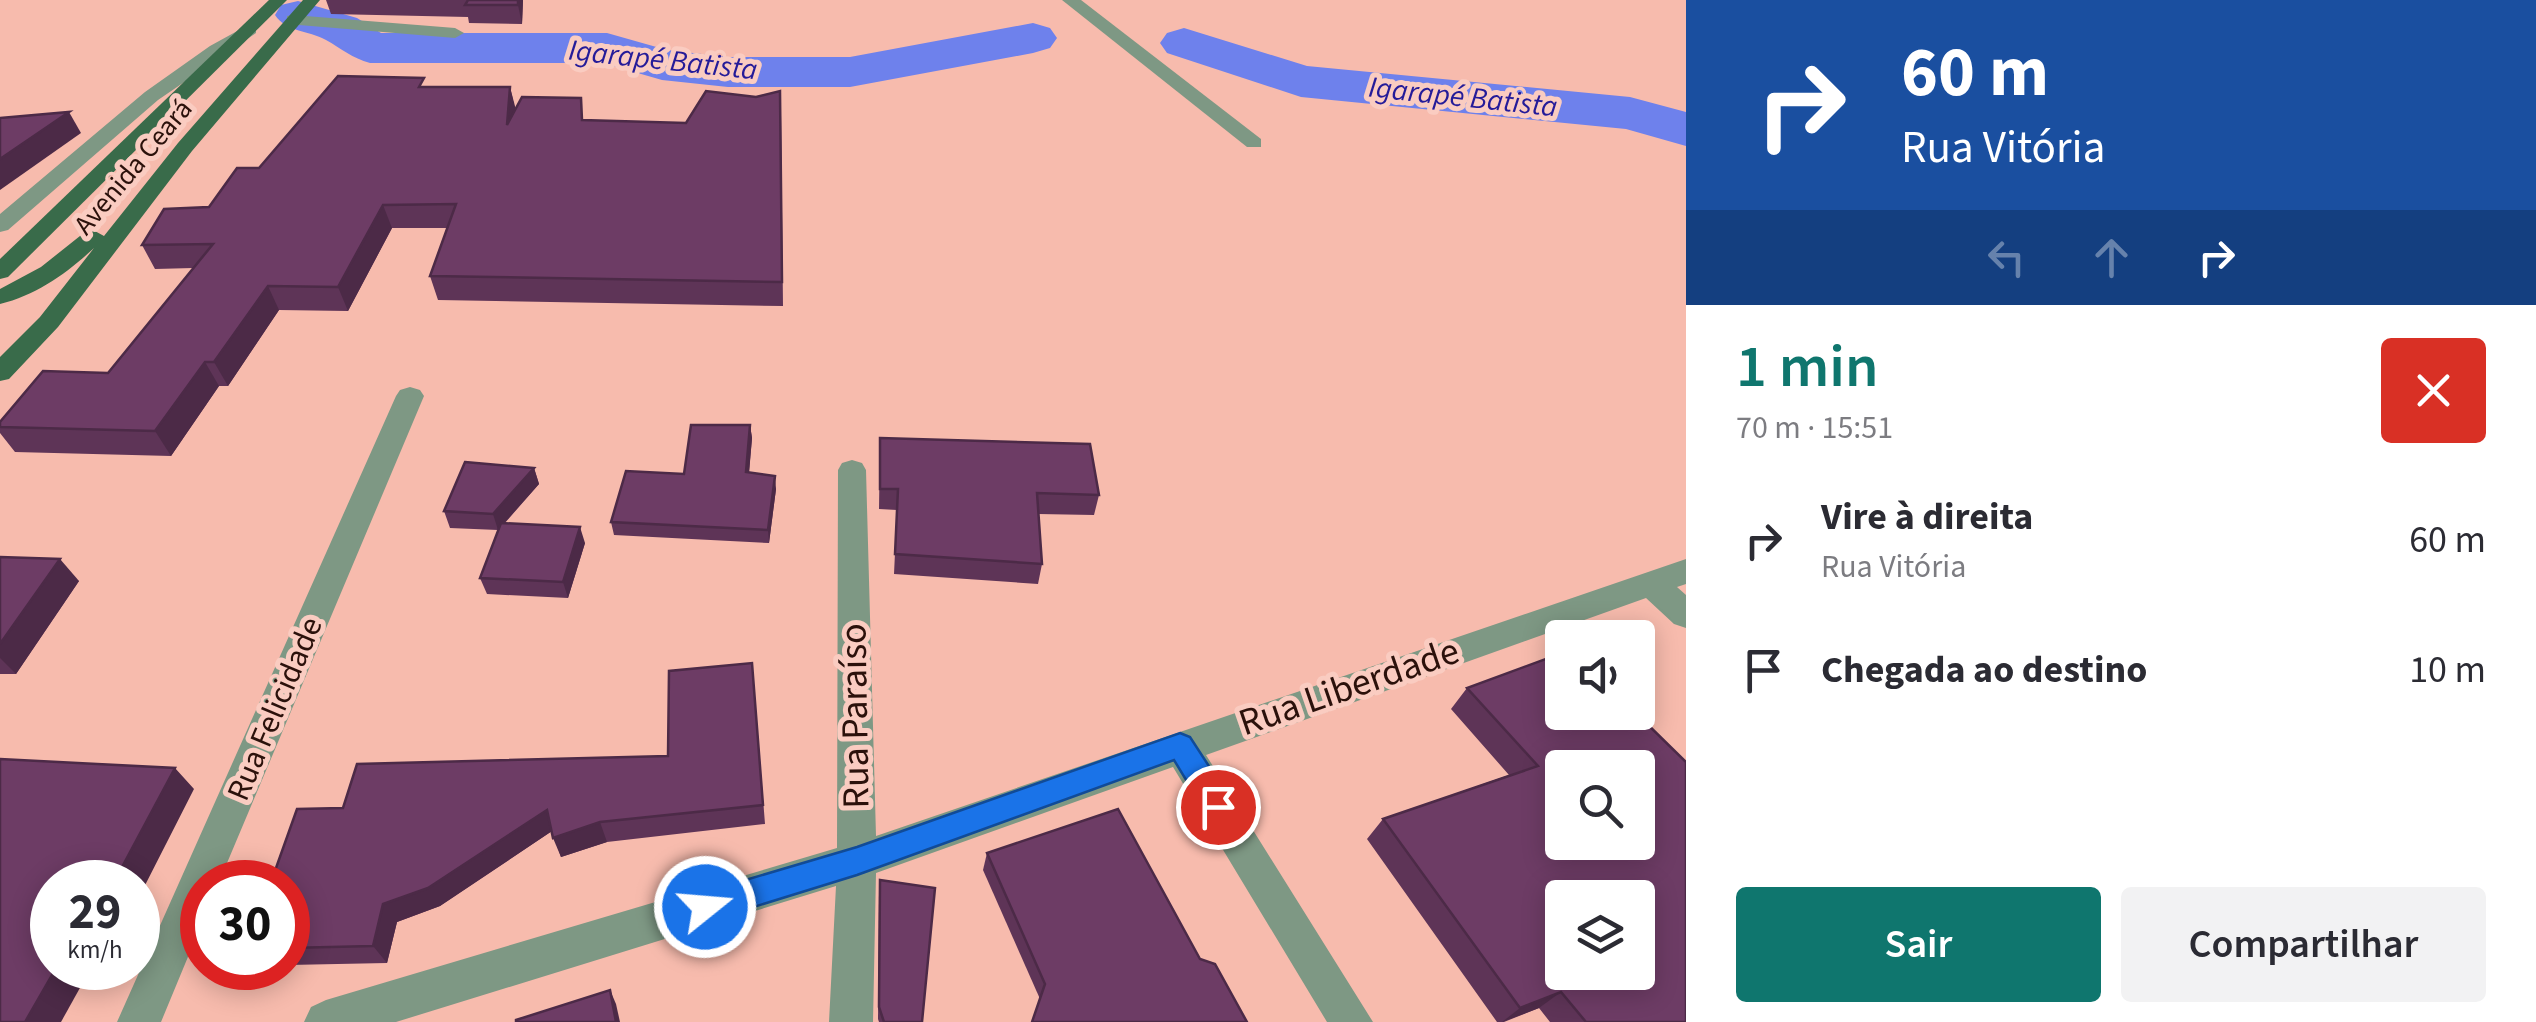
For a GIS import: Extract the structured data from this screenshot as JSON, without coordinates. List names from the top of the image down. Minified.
{"streets":{"main road":["Avenida Ceará"],"street":["Rua Liberdade","Rua Felicidade","Rua Paraíso"]},"crossings":[["Rua Liberdade","Rua Paraíso"]],"water":["Igarapé Batista"],"page":{"turn":["60 m","Rua Vitória"],"heading":["1 min","70 m · 15:51"],"list":[{"name":"Vire à direita","note":"Rua Vitória","value":"60 m"},{"name":"Chegada ao destino","value":"10 m"}],"speed":"29 km/h","limit":"30","buttons":["Sair","Compartilhar"]}}
